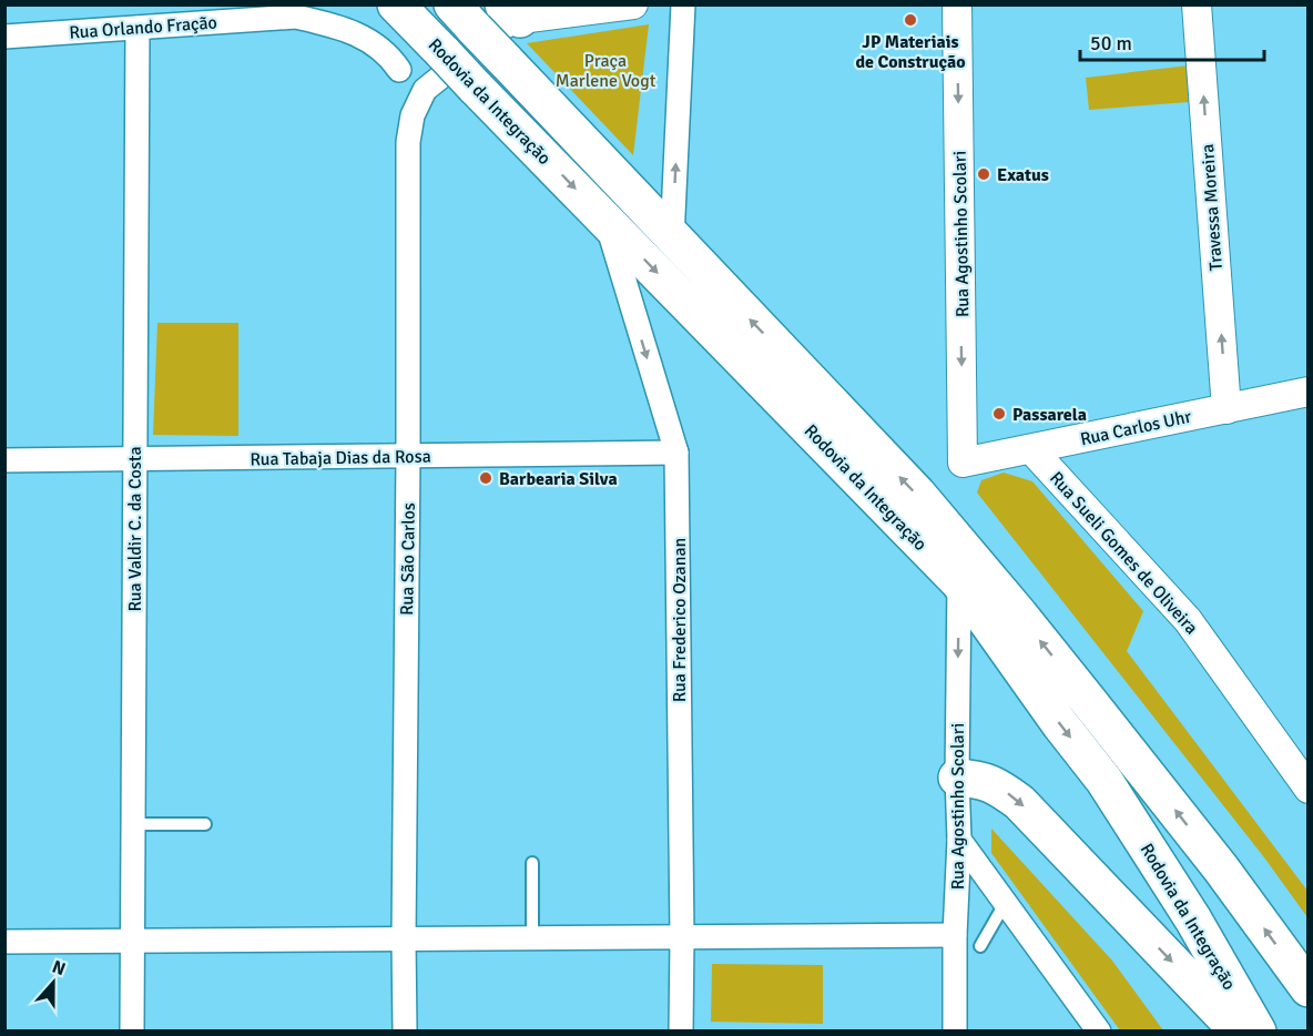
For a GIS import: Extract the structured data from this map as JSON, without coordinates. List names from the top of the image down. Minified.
{"streets":{"highway":["Rodovia da Integração"],"street":["Rua Orlando Fração","Travessa Moreira","Rua Agostinho Scolari","Rua Carlos Uhr","Rua Tabaja Dias da Rosa","Rua Valdir C. da Costa","Rua Sueli Gomes de Oliveira","Rua São Carlos","Rua Frederico Ozanan"]},"crossings":[["Rua Orlando Fração","Rua Valdir C. da Costa"],["Rodovia da Integração","Rua Agostinho Scolari"],["Rodovia da Integração","Rua Frederico Ozanan"],["Travessa Moreira","Rua Carlos Uhr"],["Rua Agostinho Scolari","Rua Carlos Uhr"],["Rua Carlos Uhr","Rua Sueli Gomes de Oliveira"],["Rua Tabaja Dias da Rosa","Rua Valdir C. da Costa"],["Rua Tabaja Dias da Rosa","Rua São Carlos"],["Rua Tabaja Dias da Rosa","Rua Frederico Ozanan"]],"one_way":["Travessa Moreira","Rua Agostinho Scolari"],"parks":["Praça Marlene Vogt"],"places":["JP Materiais de Construção","Exatus","Passarela","Barbearia Silva"],"scale_bar":"50 m","north":"top"}
